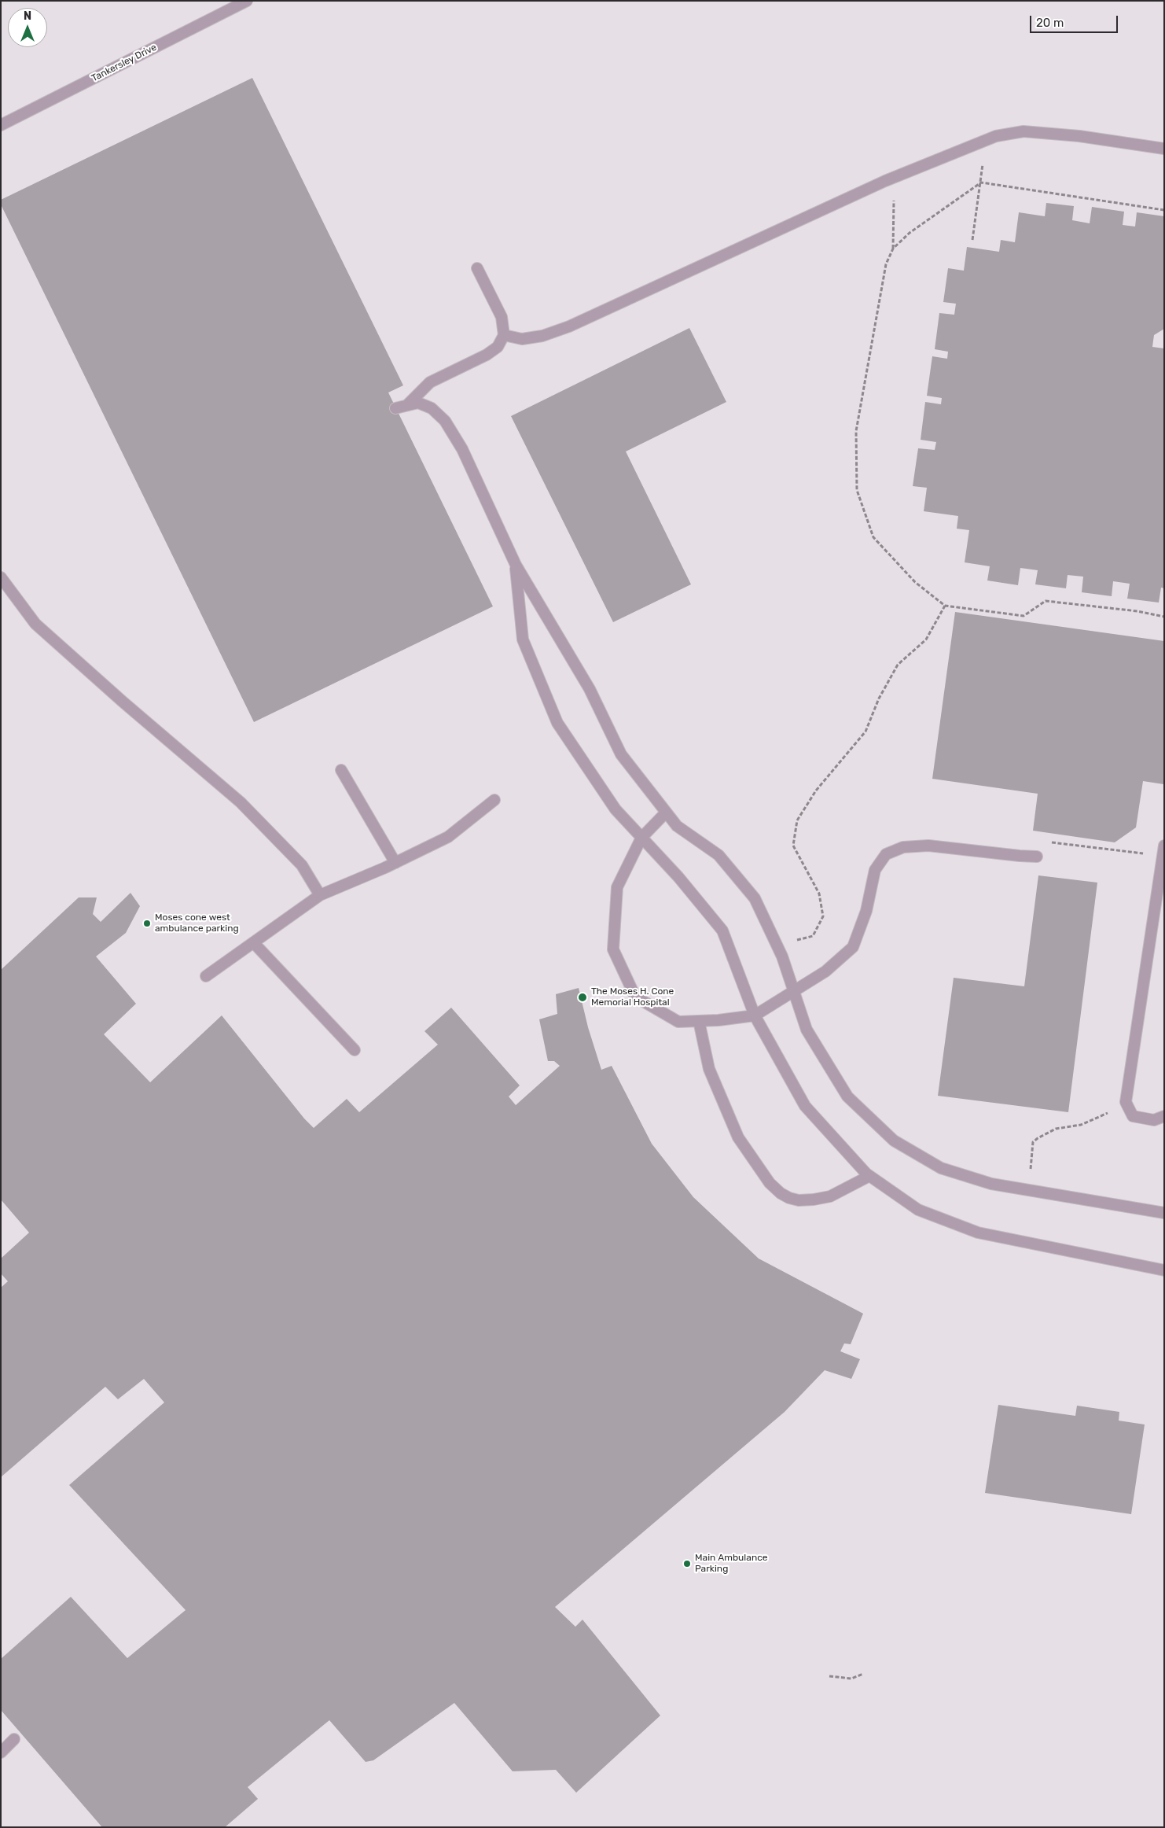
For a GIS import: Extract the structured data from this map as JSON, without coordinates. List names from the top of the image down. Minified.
{"streets":{"street":["Tankersley Drive"]},"places":["Moses cone west ambulance parking","The Moses H. Cone Memorial Hospital","Main Ambulance Parking"],"scale_bar":"20 m","north":"top"}
